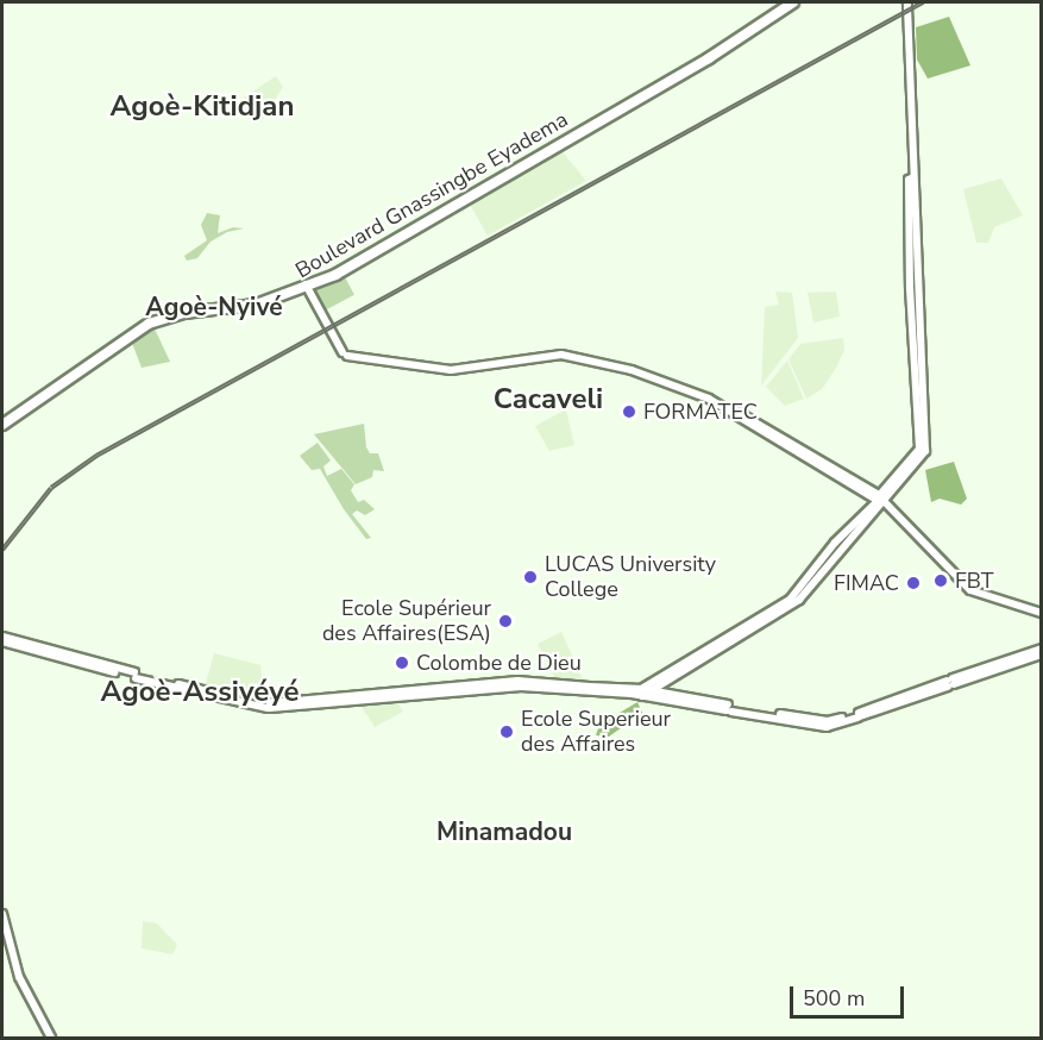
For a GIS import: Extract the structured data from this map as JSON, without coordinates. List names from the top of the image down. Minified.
{"streets":{"highway":["Boulevard Gnassingbe Eyadema"]},"districts":["Agoè-Kitidjan","Agoè-Nyivé","Cacaveli","Agoè-Assiyéyé","Minamadou"],"places":["FORMATEC","LUCAS University College","FBT","FIMAC","Ecole Supérieur des Affaires(ESA)","Colombe de Dieu","Ecole Superieur des Affaires"],"scale_bar":"500 m"}
